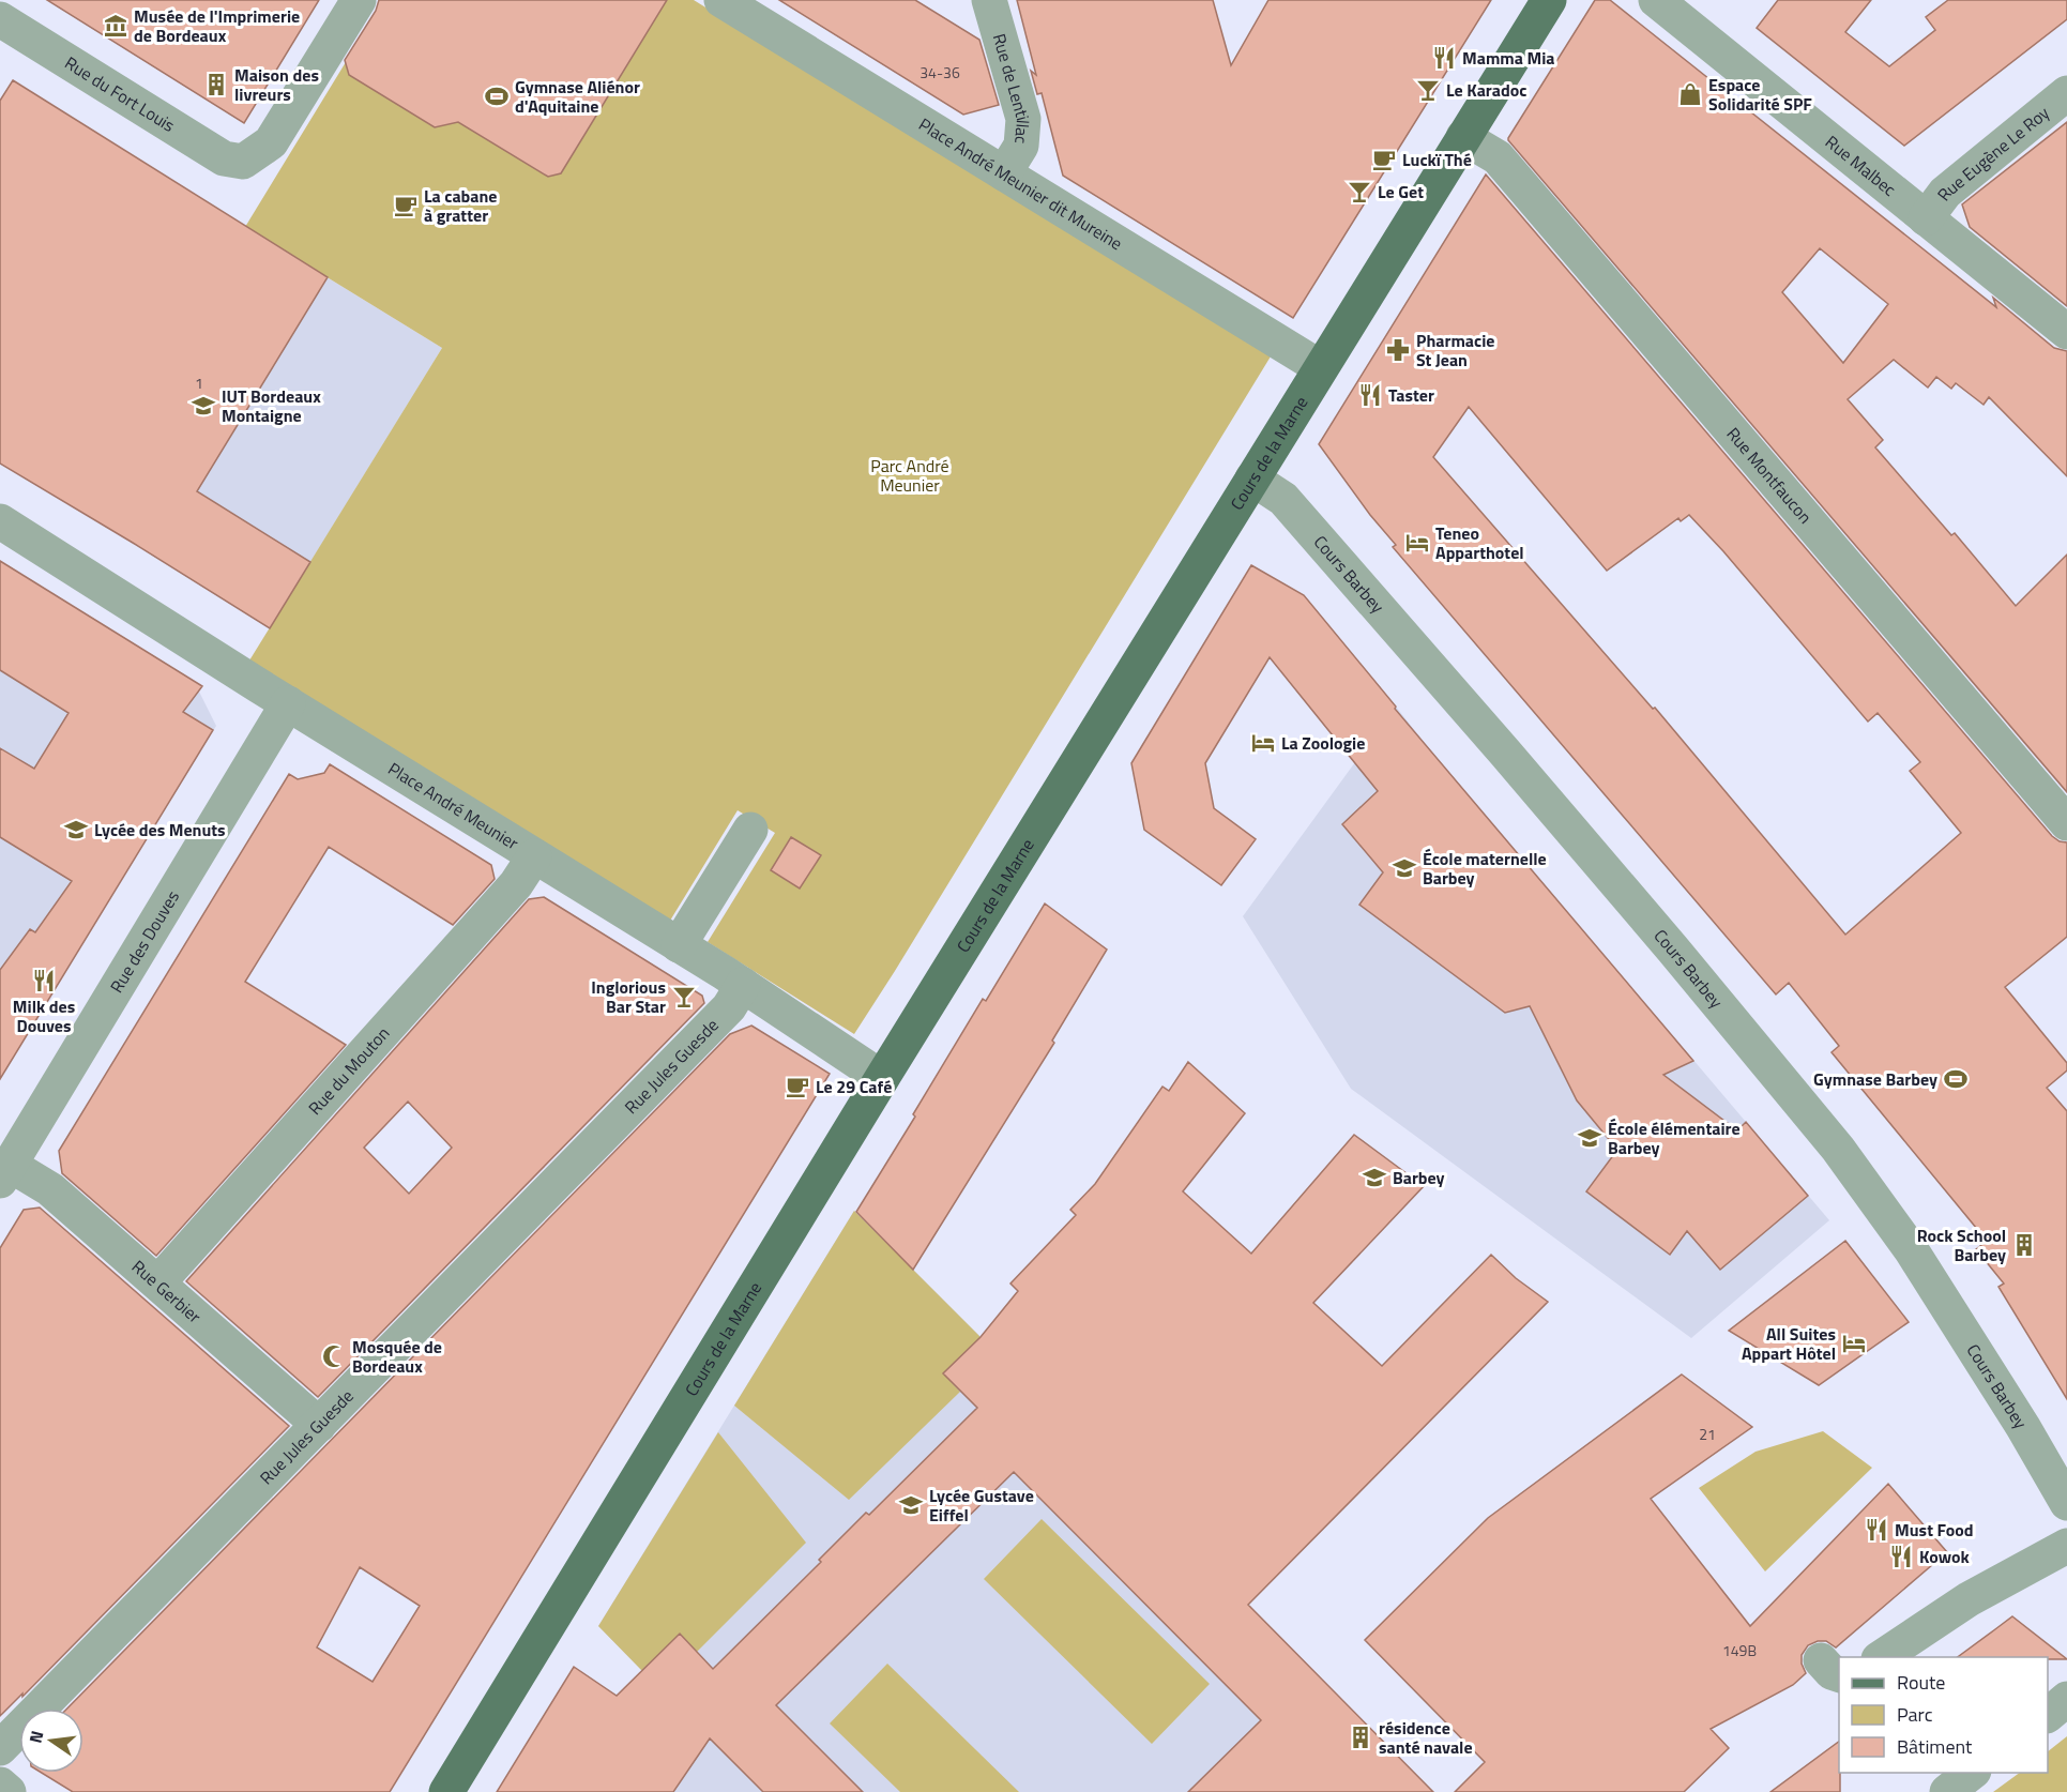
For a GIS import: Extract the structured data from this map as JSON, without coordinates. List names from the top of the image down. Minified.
{"streets":{"main road":["Cours de la Marne"],"street":["Rue de Lentillac","Rue du Fort Louis","Rue Eugène Le Roy","Rue Malbec","Place André Meunier dit Mureine","Rue Montfaucon","Cours Barbey","Place André Meunier","Rue des Douves","Rue Jules Guesde","Rue du Mouton","Rue Gerbier"]},"crossings":[["Rue de Lentillac","Place André Meunier dit Mureine"],["Rue Eugène Le Roy","Rue Malbec"],["Place André Meunier dit Mureine","Cours de la Marne"],["Cours de la Marne","Rue Montfaucon"],["Cours de la Marne","Cours Barbey"],["Cours de la Marne","Place André Meunier"],["Place André Meunier","Rue des Douves"],["Place André Meunier","Rue Jules Guesde"],["Place André Meunier","Rue du Mouton"],["Rue des Douves","Rue Gerbier"],["Rue Jules Guesde","Rue Gerbier"],["Rue du Mouton","Rue Gerbier"]],"parks":["Parc André Meunier"],"places":{"museum":["Musée de l'Imprimerie de Bordeaux"],"restaurant":["Mamma Mia","Taster","Milk des Douves","Must Food","Kowok"],"building":["Maison des livreurs","Rock School Barbey","résidence santé navale"],"bar":["Le Karadoc","Le Get","Inglorious Bar Star"],"shop":["Espace Solidarité SPF"],"sports":["Gymnase Aliénor d'Aquitaine","Gymnase Barbey"],"cafe":["Luckï Thé","La cabane à gratter","Le 29 Café"],"pharmacy":["Pharmacie St Jean"],"school or university":["IUT Bordeaux Montaigne","Lycée des Menuts","École maternelle Barbey","École élémentaire Barbey","Barbey","Lycée Gustave Eiffel"],"hotel":["Teneo Apparthotel","La Zoologie","All Suites Appart Hôtel"],"mosque":["Mosquée de Bordeaux"]},"house_numbers":["34-36","1","21","149B"],"legend":["Route","Parc","Bâtiment"],"north":"left"}
